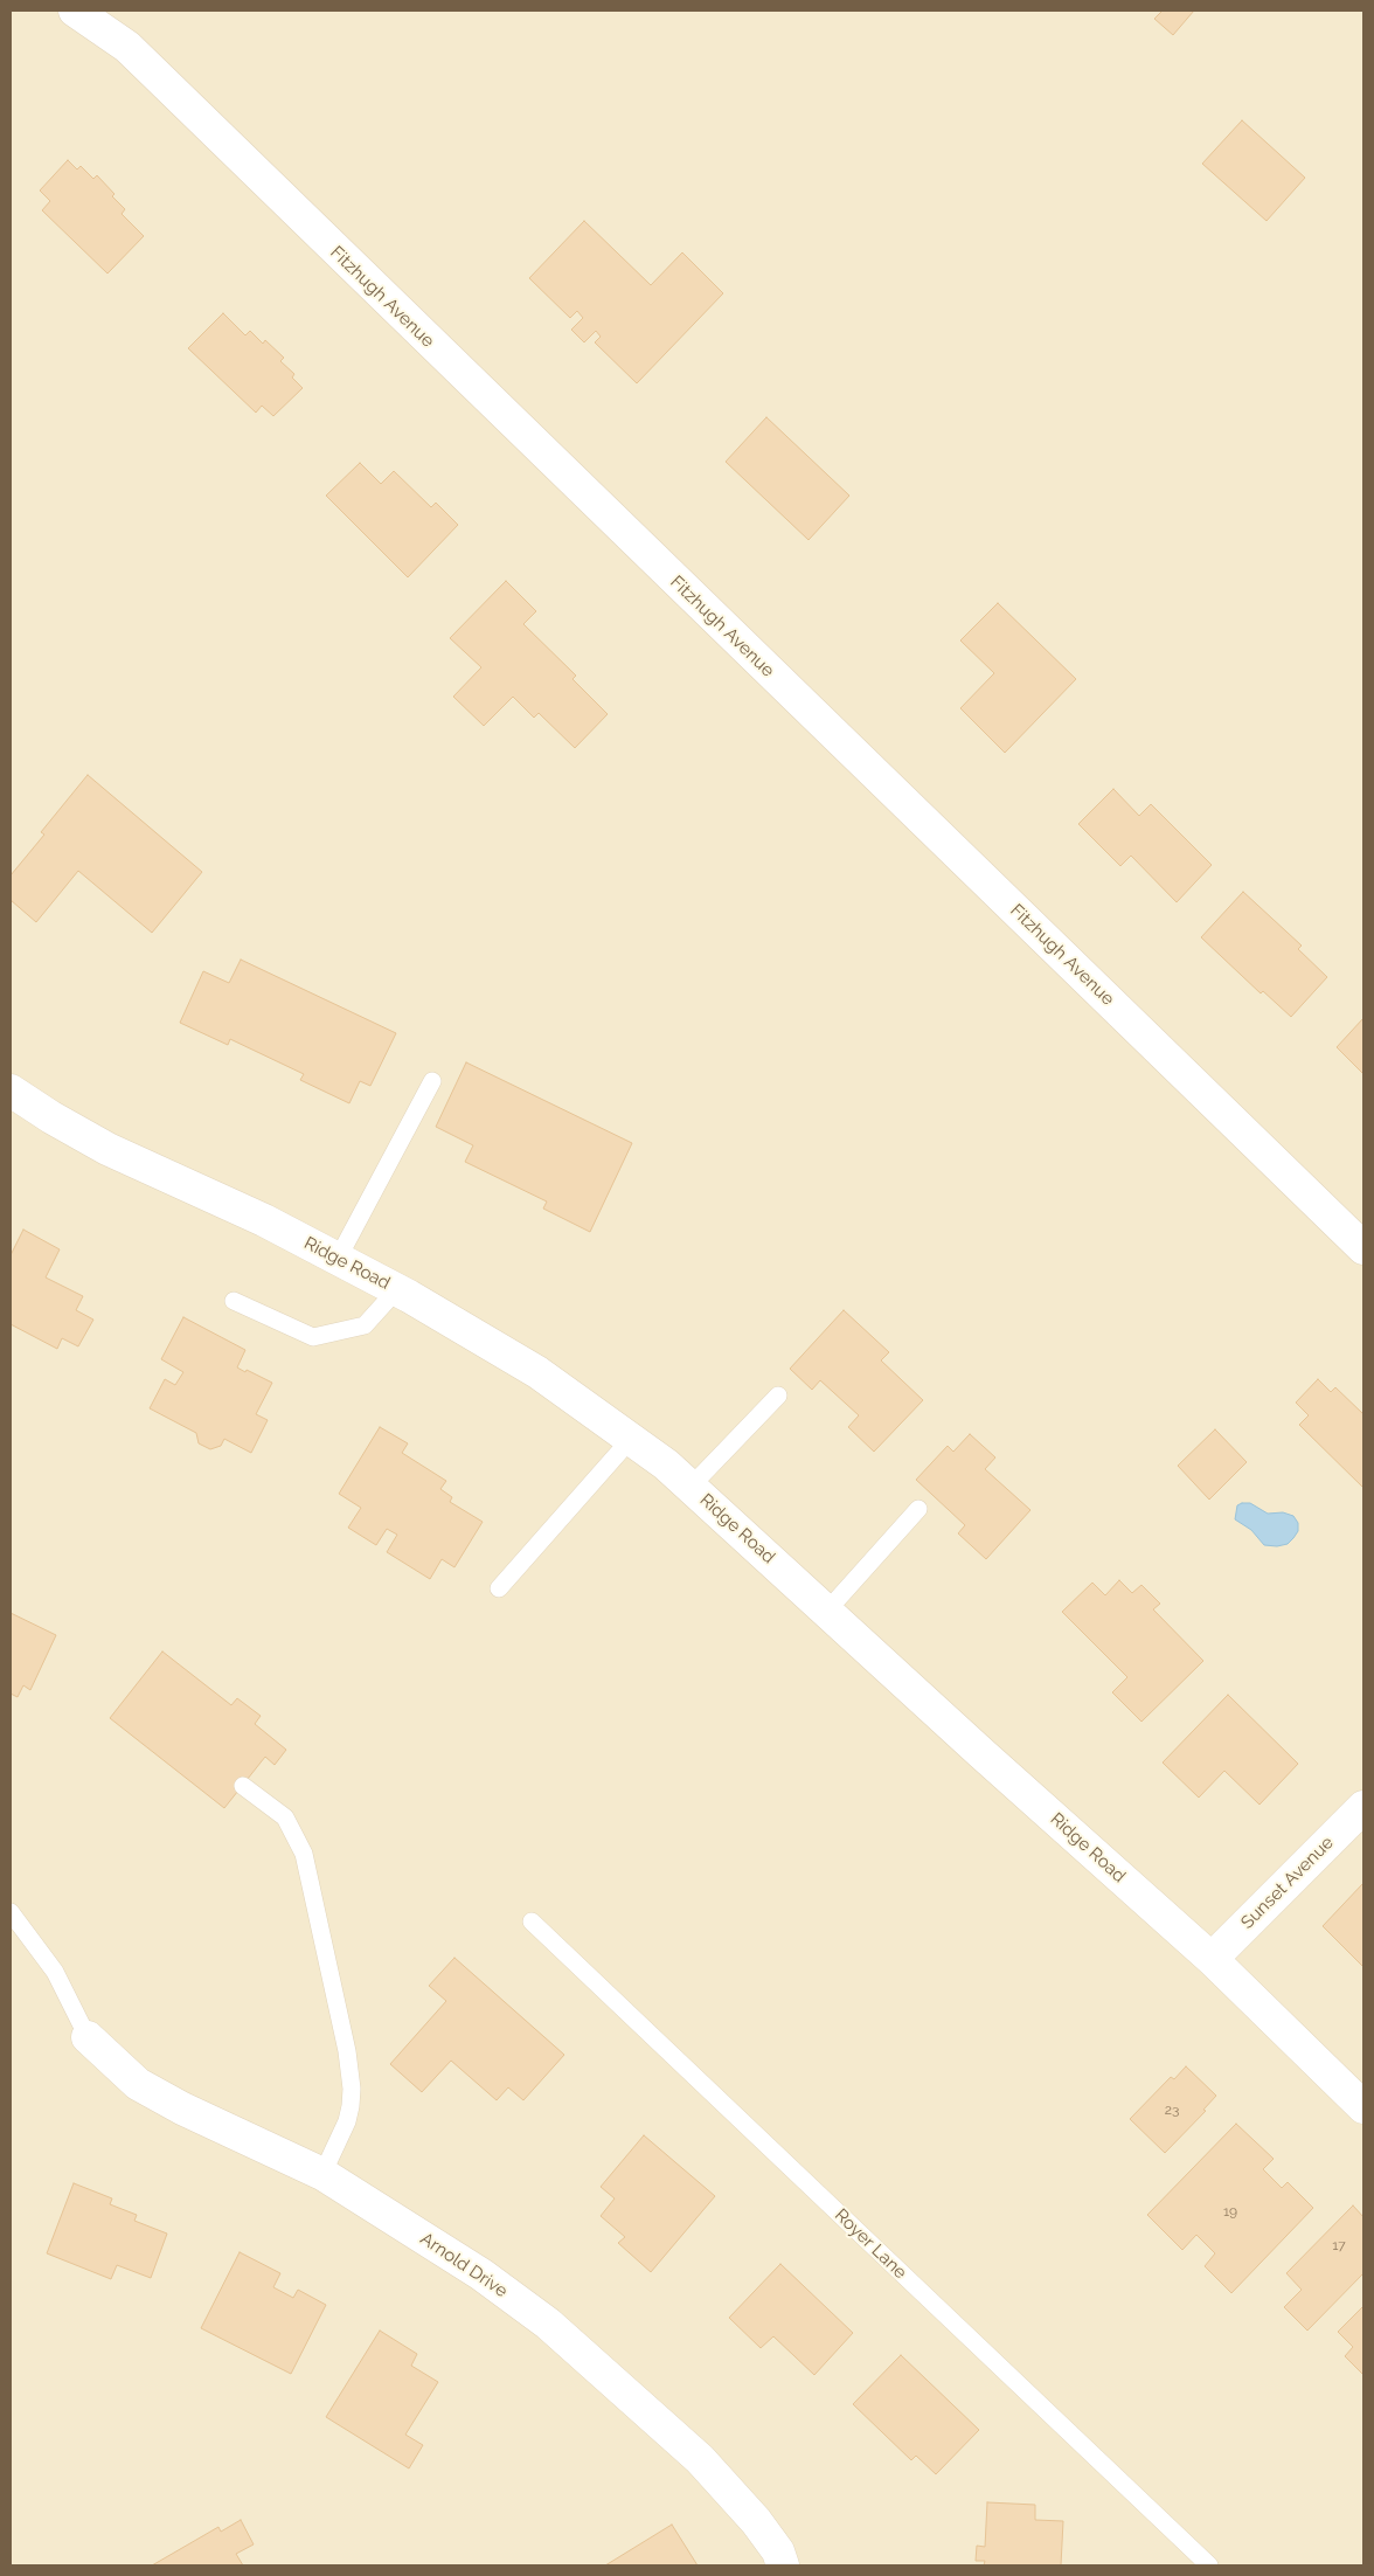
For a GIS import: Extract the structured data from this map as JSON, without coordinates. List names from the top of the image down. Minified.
{"streets":{"street":["Fitzhugh Avenue","Ridge Road","Sunset Avenue","Arnold Drive"],"lane":["Royer Lane"]},"crossings":[["Ridge Road","Sunset Avenue"]],"house_numbers":["23","19","17"]}
